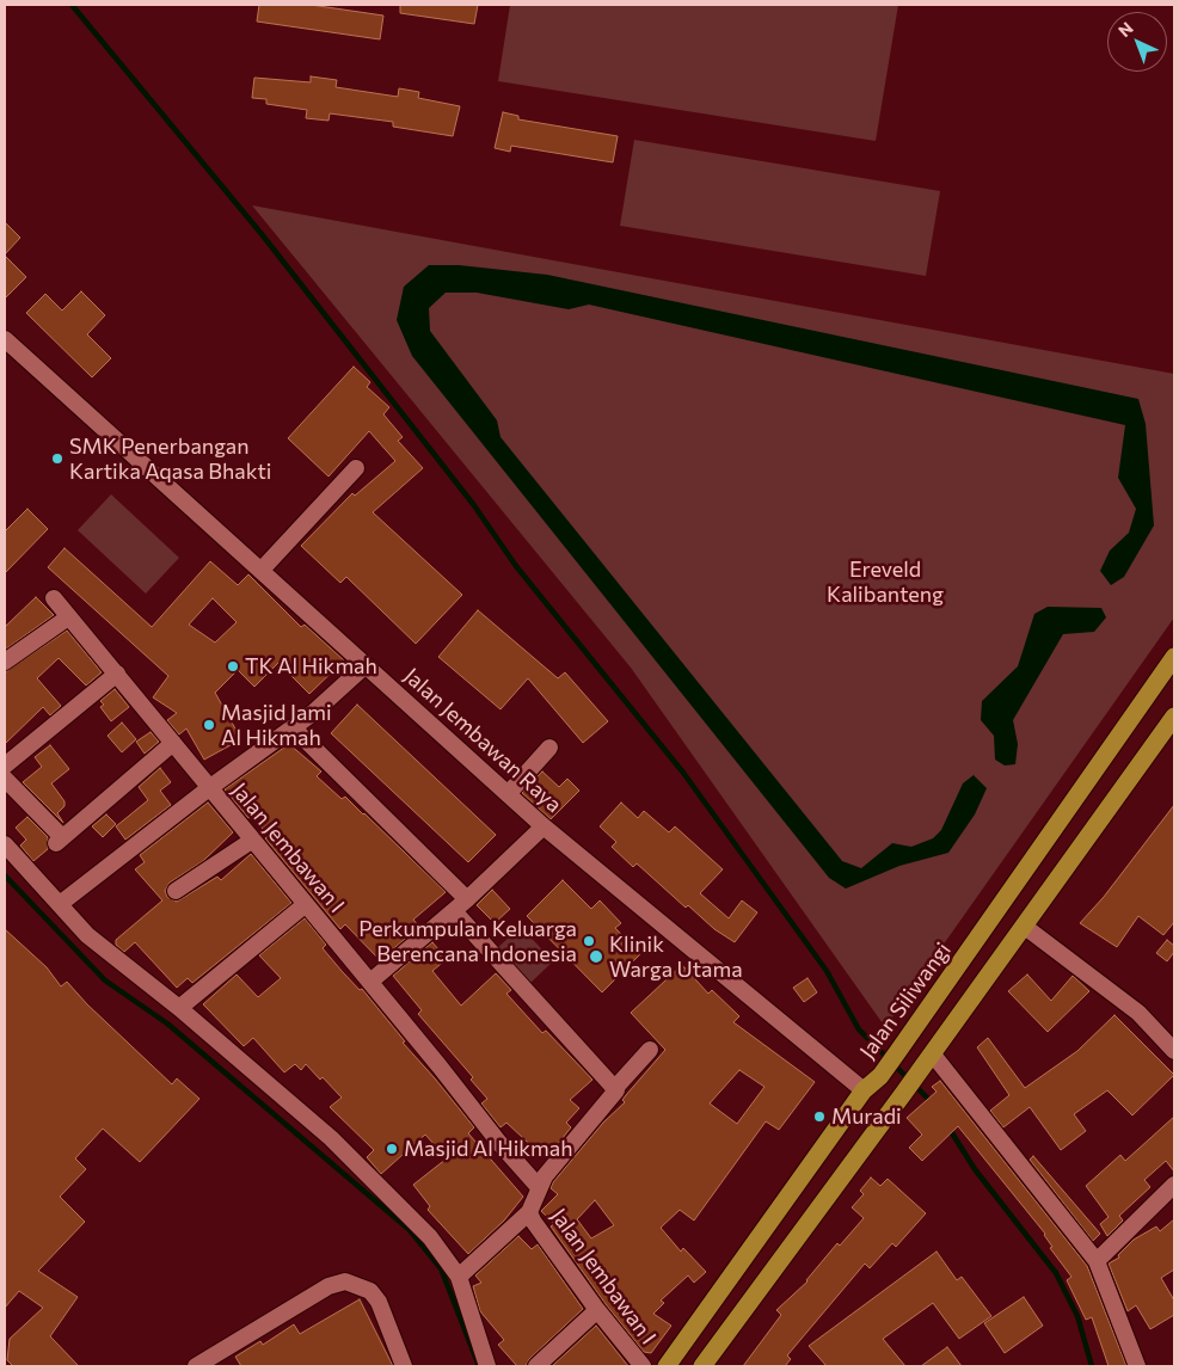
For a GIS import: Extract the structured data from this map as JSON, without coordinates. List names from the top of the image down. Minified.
{"streets":{"highway":["Jalan Siliwangi"],"street":["Jalan Jembawan Raya","Jalan Jembawan I"]},"crossings":[["Jalan Jembawan Raya","Jalan Siliwangi"]],"parks":["Ereveld Kalibanteng"],"places":["SMK Penerbangan Kartika Aqasa Bhakti","TK Al Hikmah","Masjid Jami Al Hikmah","Perkumpulan Keluarga Berencana Indonesia","Klinik Warga Utama","Muradi","Masjid Al Hikmah"],"north":"top left"}
